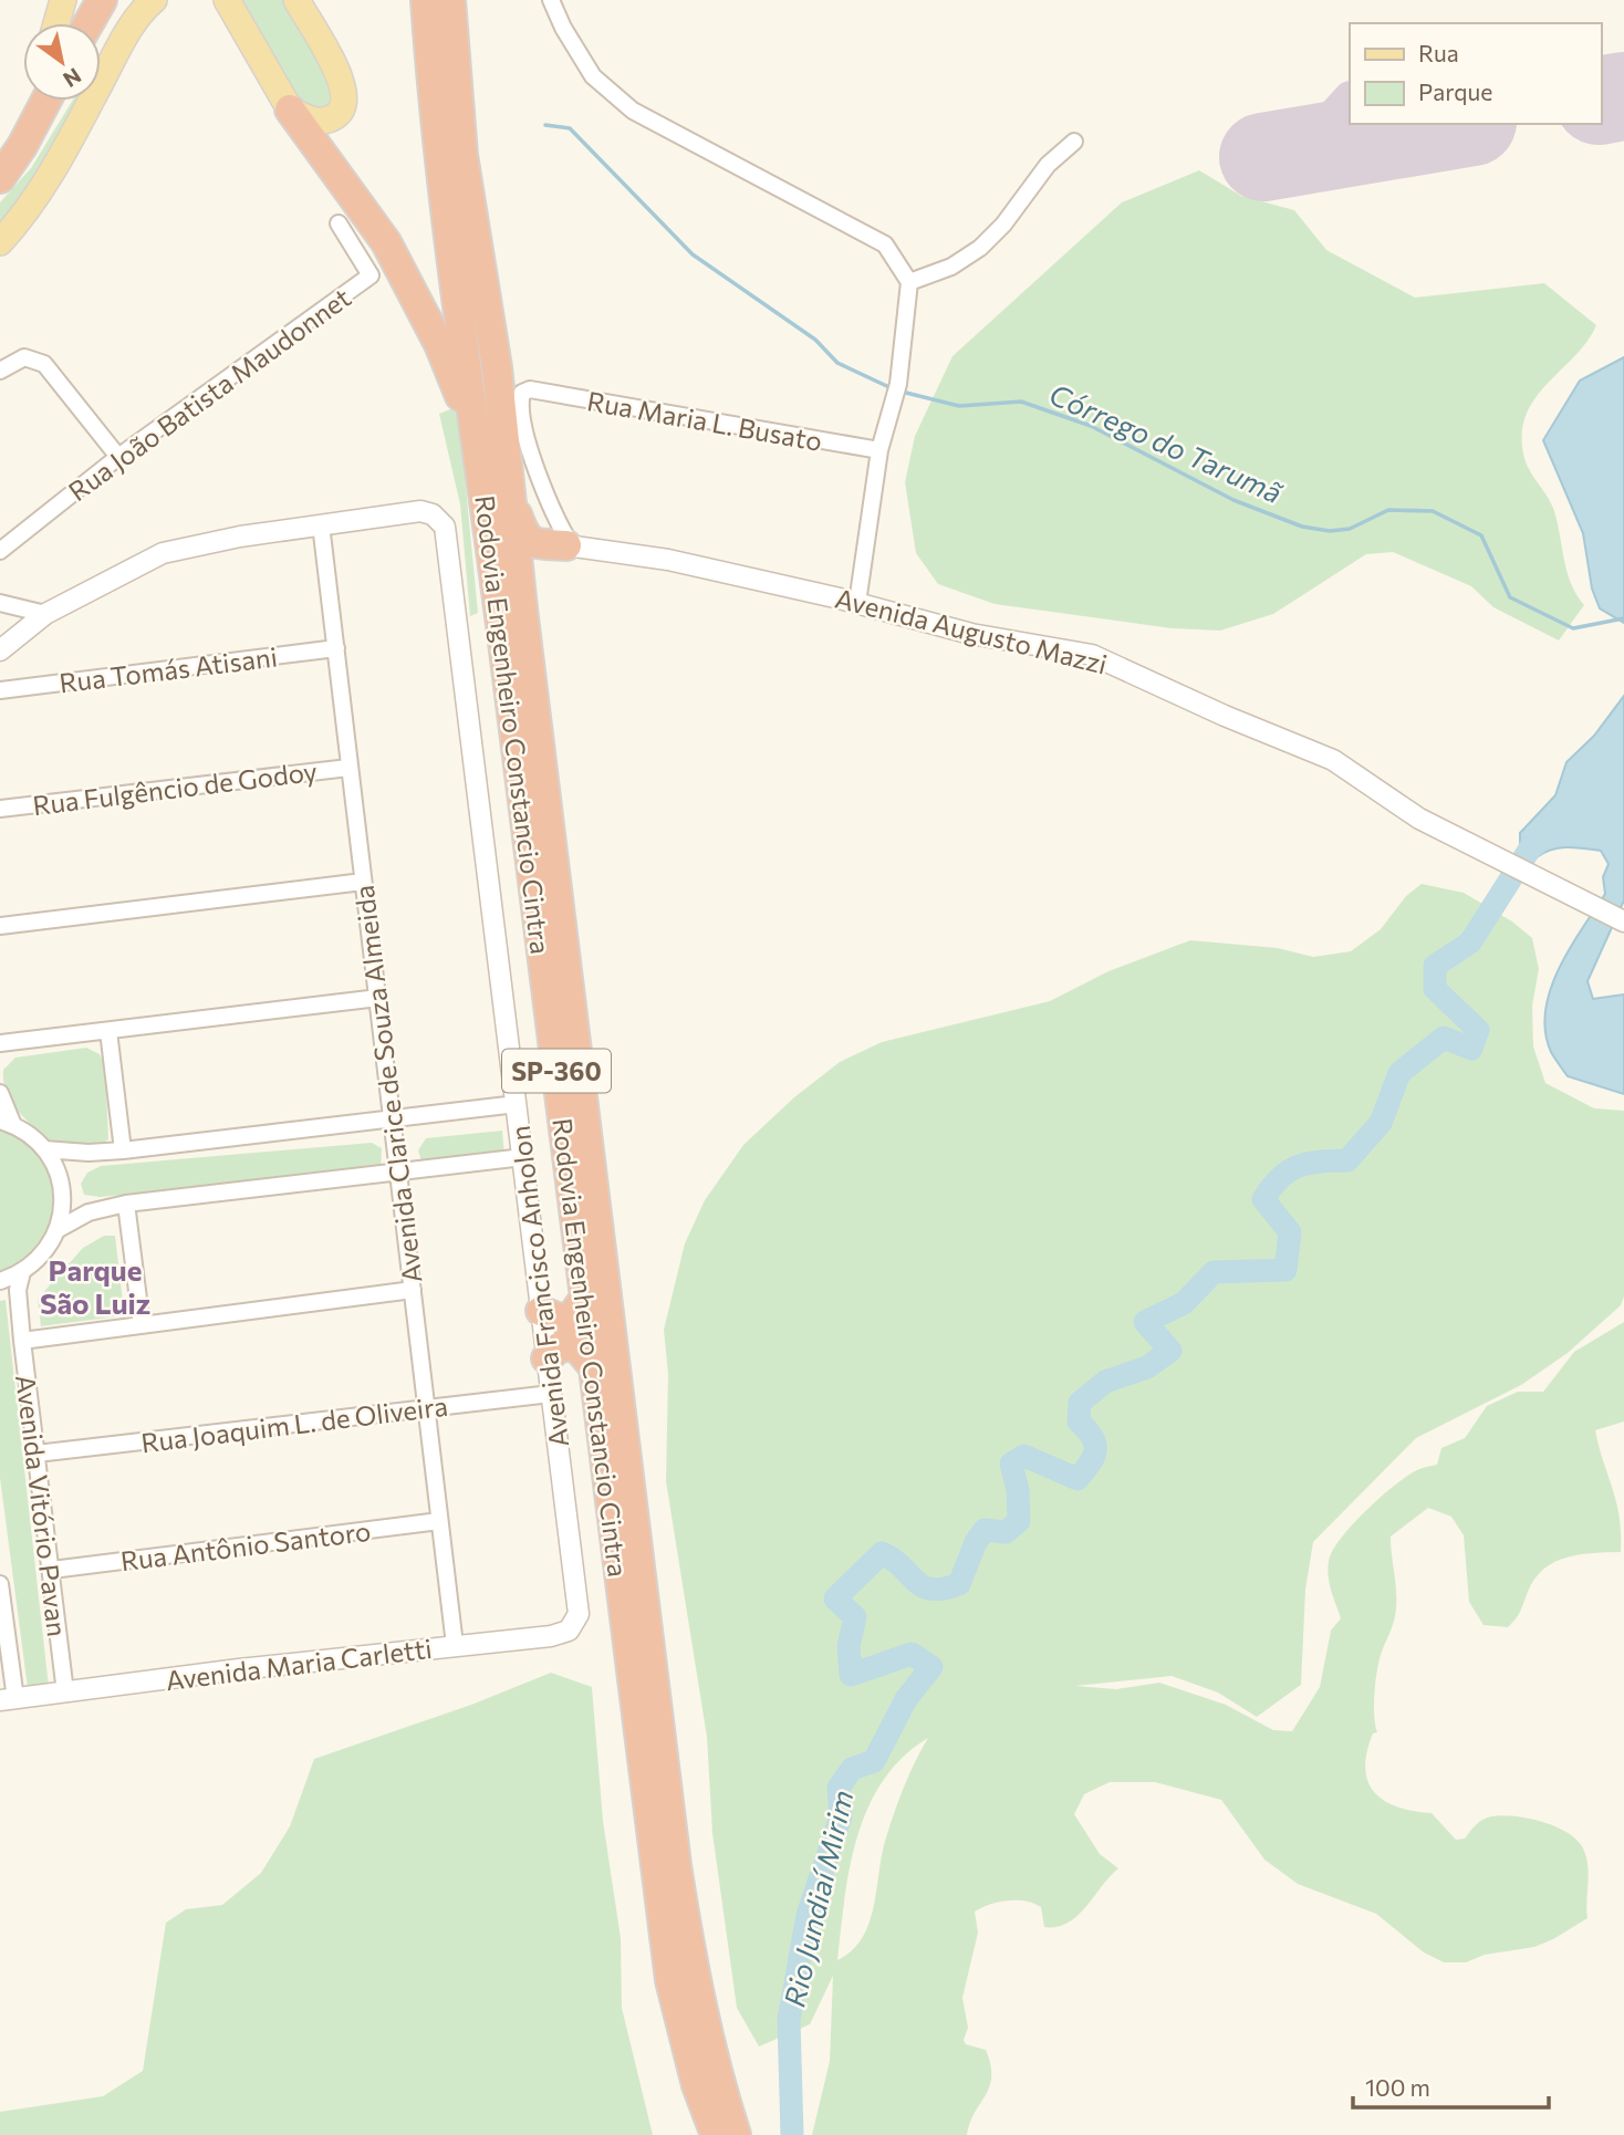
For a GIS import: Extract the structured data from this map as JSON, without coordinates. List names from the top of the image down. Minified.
{"streets":{"highway":["Rodovia Engenheiro Constancio Cintra","SP-360"],"street":["Rua João Batista Maudonnet","Rua Maria L. Busato","Avenida Augusto Mazzi","Rua Tomás Atisani","Rua Fulgêncio de Godoy","Avenida Clarice de Souza Almeida","Avenida Francisco Anholon","Rua Joaquim L. de Oliveira","Avenida Vitório Pavan","Rua Antônio Santoro","Avenida Maria Carletti"]},"crossings":[["Rua Maria L. Busato","Avenida Augusto Mazzi"],["Rua Tomás Atisani","Avenida Clarice de Souza Almeida"],["Rua Fulgêncio de Godoy","Avenida Clarice de Souza Almeida"],["Avenida Clarice de Souza Almeida","Avenida Francisco Anholon"],["Avenida Clarice de Souza Almeida","Rua Joaquim L. de Oliveira"],["Avenida Clarice de Souza Almeida","Rua Antônio Santoro"],["Avenida Clarice de Souza Almeida","Avenida Maria Carletti"],["Avenida Francisco Anholon","Rua Joaquim L. de Oliveira"],["Avenida Francisco Anholon","Avenida Maria Carletti"],["Rua Joaquim L. de Oliveira","Avenida Vitório Pavan"],["Avenida Vitório Pavan","Rua Antônio Santoro"],["Avenida Vitório Pavan","Avenida Maria Carletti"]],"districts":["Parque São Luiz"],"water":["Córrego do Tarumã","Rio Jundiaí Mirim"],"legend":["Rua","Parque"],"scale_bar":"100 m","north":"bottom right"}
